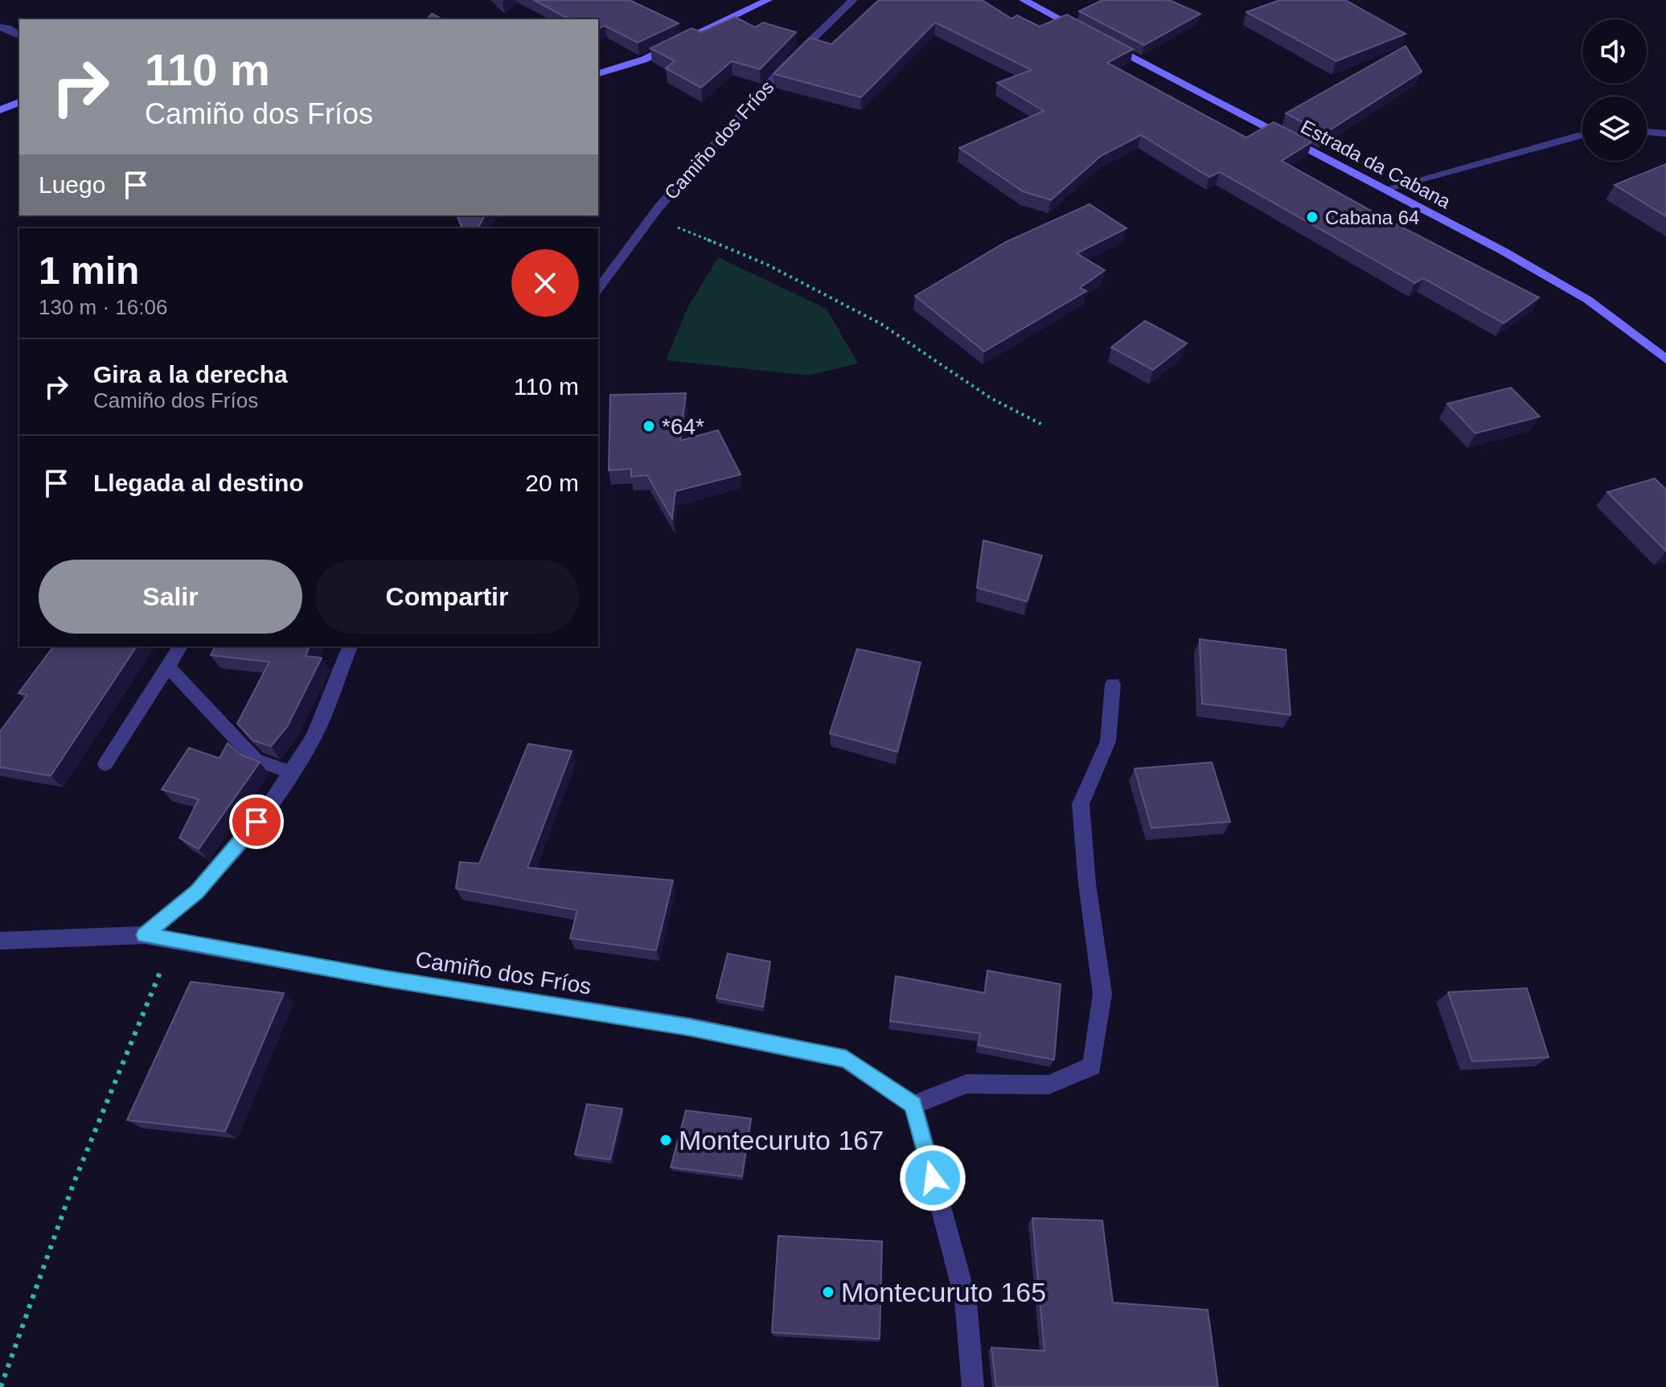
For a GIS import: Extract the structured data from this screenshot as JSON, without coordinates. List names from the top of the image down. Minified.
{"streets":{"main road":["Estrada da Cabana"],"street":["Camiño dos Fríos"]},"places":["Cabana 64","*64*","Montecuruto 167","Montecuruto 165"],"page":{"turn":["110 m","Camiño dos Fríos"],"then":"Luego","heading":["1 min","130 m · 16:06"],"list":[{"name":"Gira a la derecha","note":"Camiño dos Fríos","value":"110 m"},{"name":"Llegada al destino","value":"20 m"}],"buttons":["Salir","Compartir"]}}
